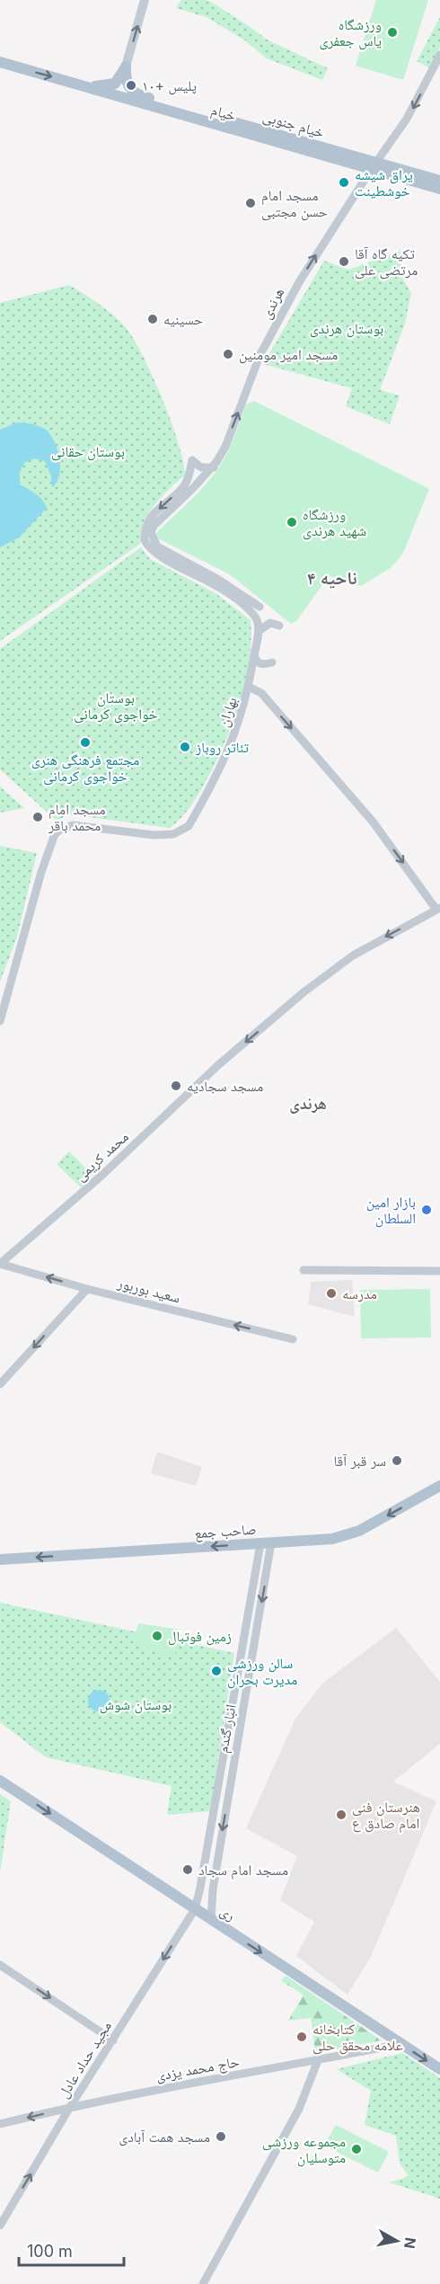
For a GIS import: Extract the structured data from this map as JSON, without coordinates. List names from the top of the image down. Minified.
{"streets":{"main road":["خیام","خیام جنوبی","صاحب جمع","ری"],"street":["هرندی","بهاران","محمد کریمی","سعید بوربور","انبار گندم","مجید حداد عادل","حاج محمد یزدی"]},"crossings":[["خیام","خیام جنوبی"],["خیام","هرندی"],["خیام جنوبی","هرندی"],["محمد کریمی","سعید بوربور"],["صاحب جمع","انبار گندم"],["انبار گندم","ری"],["انبار گندم","مجید حداد عادل"],["ری","مجید حداد عادل"],["ری","حاج محمد یزدی"],["مجید حداد عادل","حاج محمد یزدی"]],"one_way":["محمد کریمی","سعید بوربور","صاحب جمع","ری"],"districts":["ناحیه ۴","هرندی"],"parks":["بوستان هرندی","بوستان حقانی","بوستان خواجوی کرمانی","بوستان شوش"],"places":["ورزشگاه یاس جعفری","پلیس +۱۰","یراق شیشه خوشطینت","مسجد امام حسن مجتبی","تکیه گاه آقا مرتضی علی","حسینیه","مسجد امیر مومنین","ورزشگاه شهید هرندی","مجتمع فرهنگی هنری خواجوی كرمانی","تئاتر روباز","مسجد امام محمد باقر","مسجد سجادیه","بازار امین السلطان","مدرسه","سر قبر آقا","زمین فوتبال","سالن ورزشی مدیرت بحران","هنرستان فنی امام صادق ع","مسجد امام سجاد","کتابخانه علامه محقق حلی","مسجد همت آبادی","مجموعه ورزشی متوسلیان"],"scale_bar":"100 m","north":"right"}
